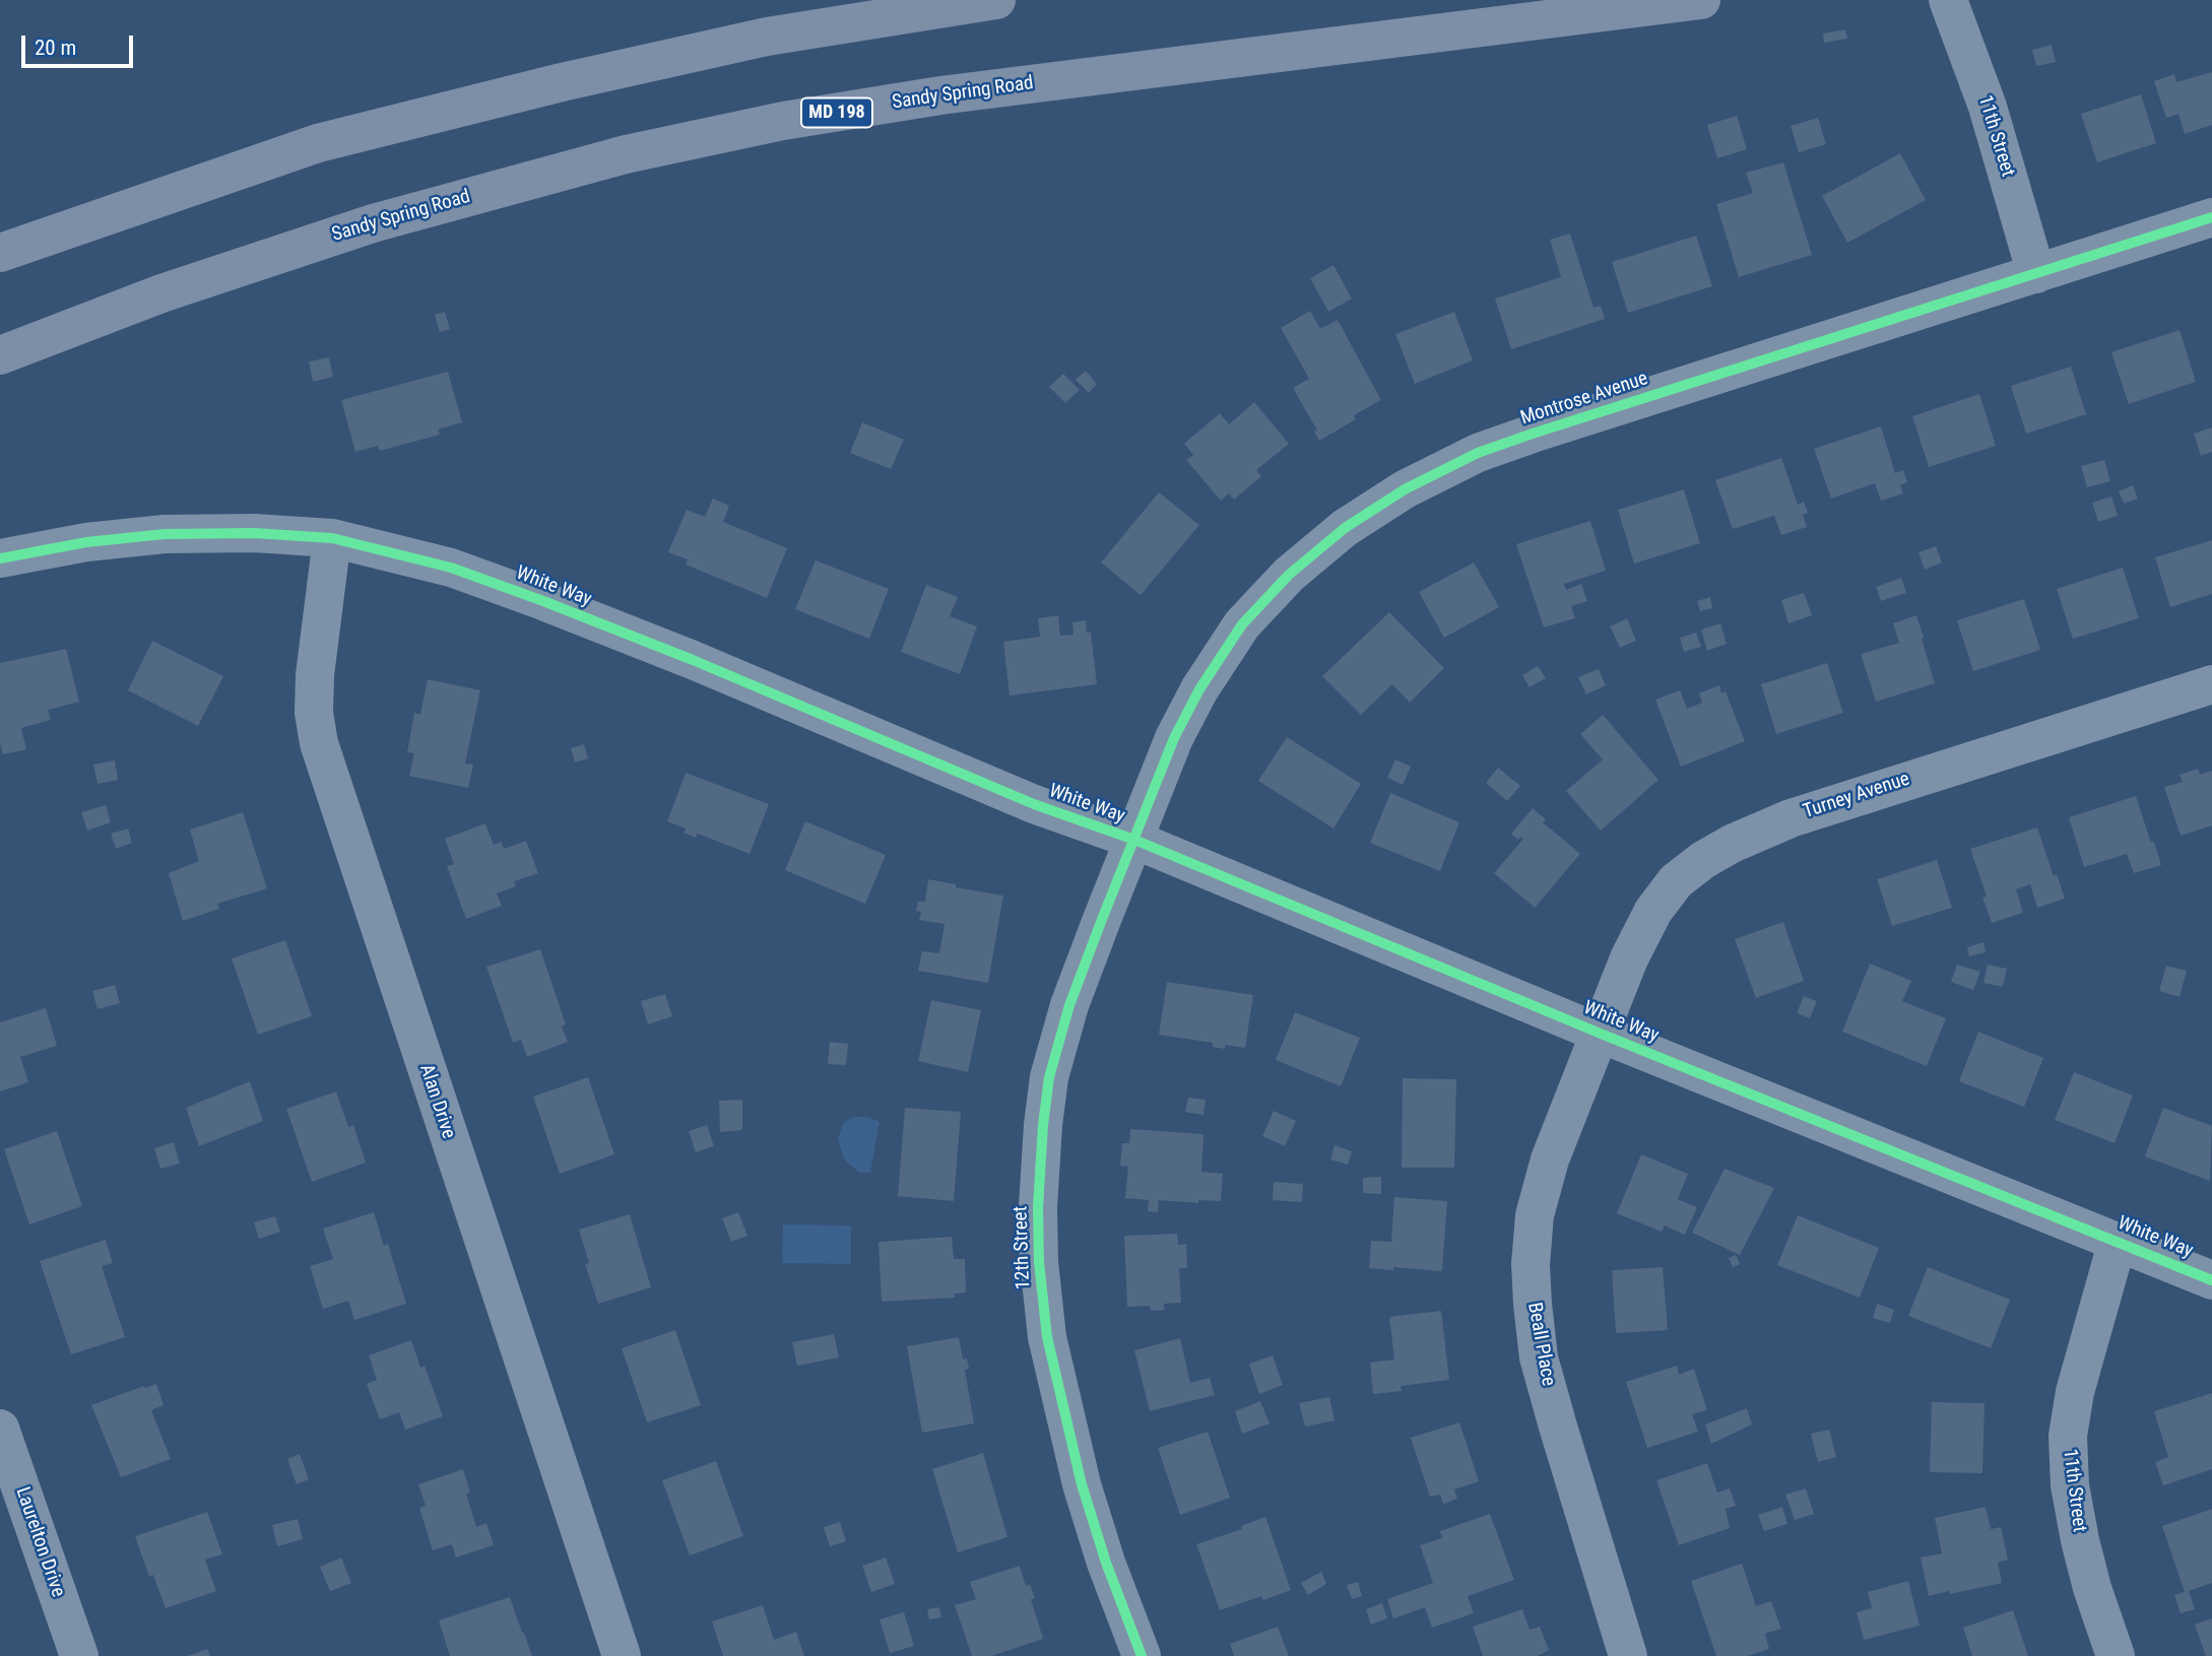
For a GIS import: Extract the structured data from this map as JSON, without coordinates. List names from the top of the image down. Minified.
{"streets":{"main road":["Sandy Spring Road","MD 198"],"street":["11th Street","Montrose Avenue","White Way","Turney Avenue","Alan Drive","12th Street","Beall Place","Laurelton Drive"]},"crossings":[["11th Street","Montrose Avenue"],["11th Street","White Way"],["Montrose Avenue","White Way"],["Montrose Avenue","12th Street"],["White Way","Turney Avenue"],["White Way","Alan Drive"],["White Way","12th Street"],["White Way","Beall Place"],["Turney Avenue","Beall Place"]],"scale_bar":"20 m"}
